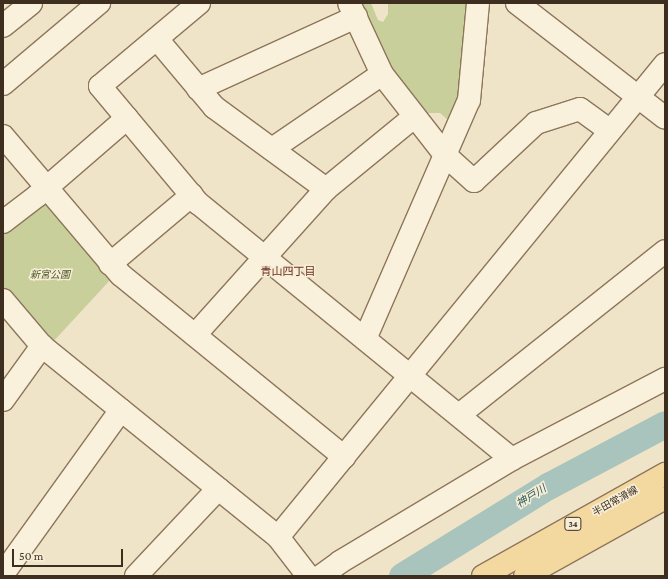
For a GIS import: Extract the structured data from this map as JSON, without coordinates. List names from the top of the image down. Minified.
{"streets":{"main road":["半田常滑線","34"]},"districts":["青山四丁目"],"water":["神戸川"],"parks":["新宮公園"],"scale_bar":"50 m"}
